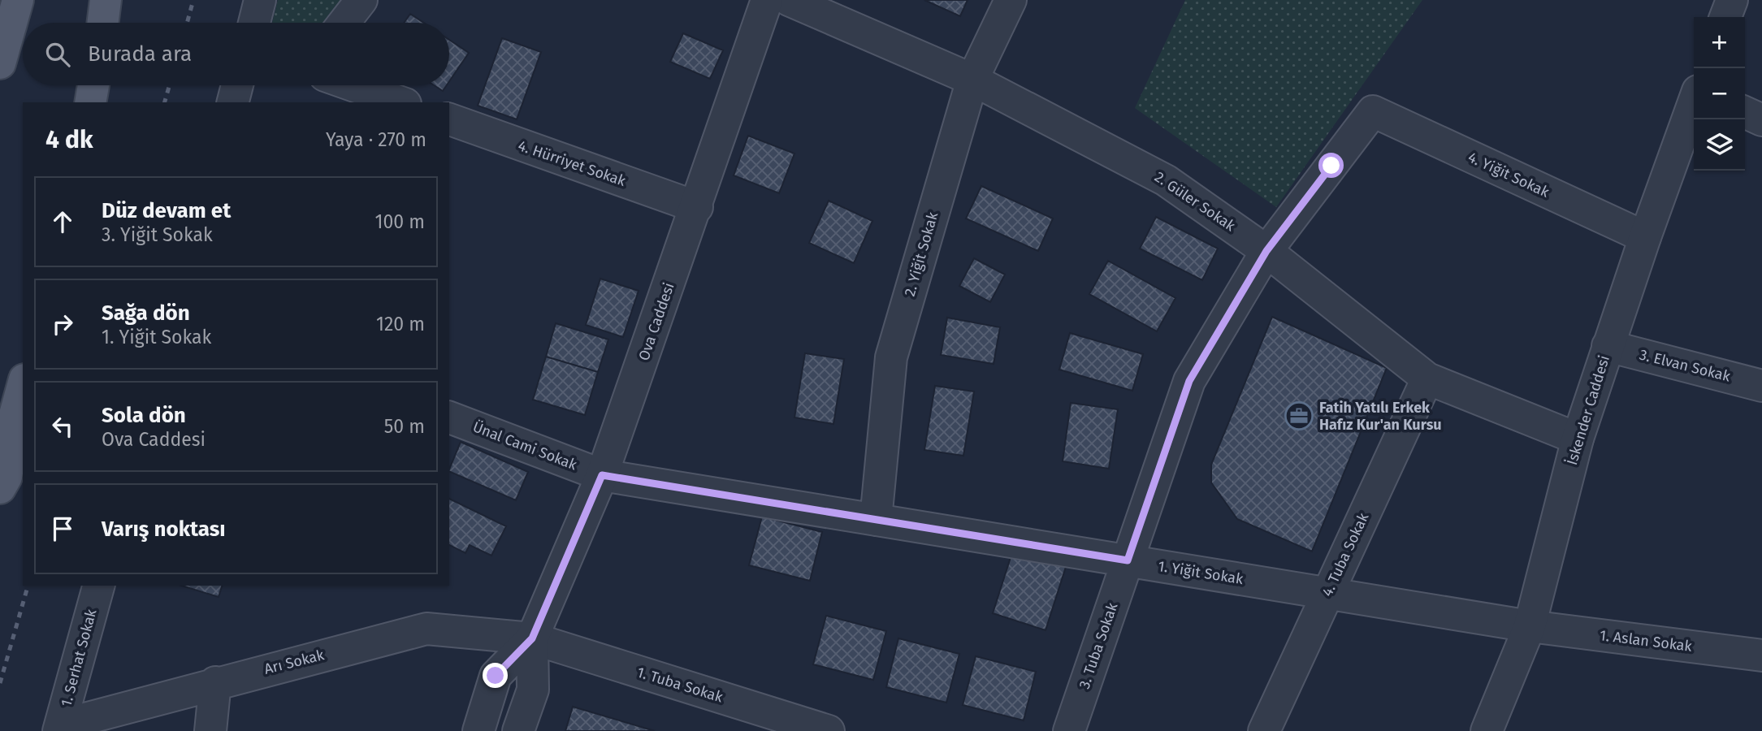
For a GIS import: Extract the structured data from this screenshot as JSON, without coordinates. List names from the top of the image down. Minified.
{"streets":{"street":["4. Hürriyet Sokak","4. Yiğit Sokak","2. Güler Sokak","2. Yiğit Sokak","Ova Caddesi","3. Elvan Sokak","İskender Caddesi","Ünal Cami Sokak","4. Tuba Sokak","1. Yiğit Sokak","1. Aslan Sokak","3. Tuba Sokak","1. Serhat Sokak","Arı Sokak","1. Tuba Sokak"]},"crossings":[["4. Hürriyet Sokak","Ova Caddesi"],["4. Yiğit Sokak","İskender Caddesi"],["4. Yiğit Sokak","3. Tuba Sokak"],["2. Güler Sokak","2. Yiğit Sokak"],["2. Güler Sokak","İskender Caddesi"],["2. Güler Sokak","4. Tuba Sokak"],["2. Güler Sokak","3. Tuba Sokak"],["2. Yiğit Sokak","1. Yiğit Sokak"],["Ova Caddesi","Ünal Cami Sokak"],["Ova Caddesi","1. Yiğit Sokak"],["Ova Caddesi","Arı Sokak"],["Ova Caddesi","1. Tuba Sokak"],["3. Elvan Sokak","İskender Caddesi"],["İskender Caddesi","1. Yiğit Sokak"],["İskender Caddesi","1. Aslan Sokak"],["Ünal Cami Sokak","1. Yiğit Sokak"],["4. Tuba Sokak","1. Yiğit Sokak"],["1. Yiğit Sokak","1. Aslan Sokak"],["1. Yiğit Sokak","3. Tuba Sokak"],["1. Serhat Sokak","Arı Sokak"],["Arı Sokak","1. Tuba Sokak"]],"places":{"office":["Fatih Yatılı Erkek Hafız Kur'an Kursu"]},"page":{"map_buttons":["+","−"],"search":"Burada ara","heading":["4 dk","Yaya · 270 m"],"list":[["Düz devam et","3. Yiğit Sokak","100 m"],["Sağa dön","1. Yiğit Sokak","120 m"],["Sola dön","Ova Caddesi","50 m"],"Varış noktası"]}}
